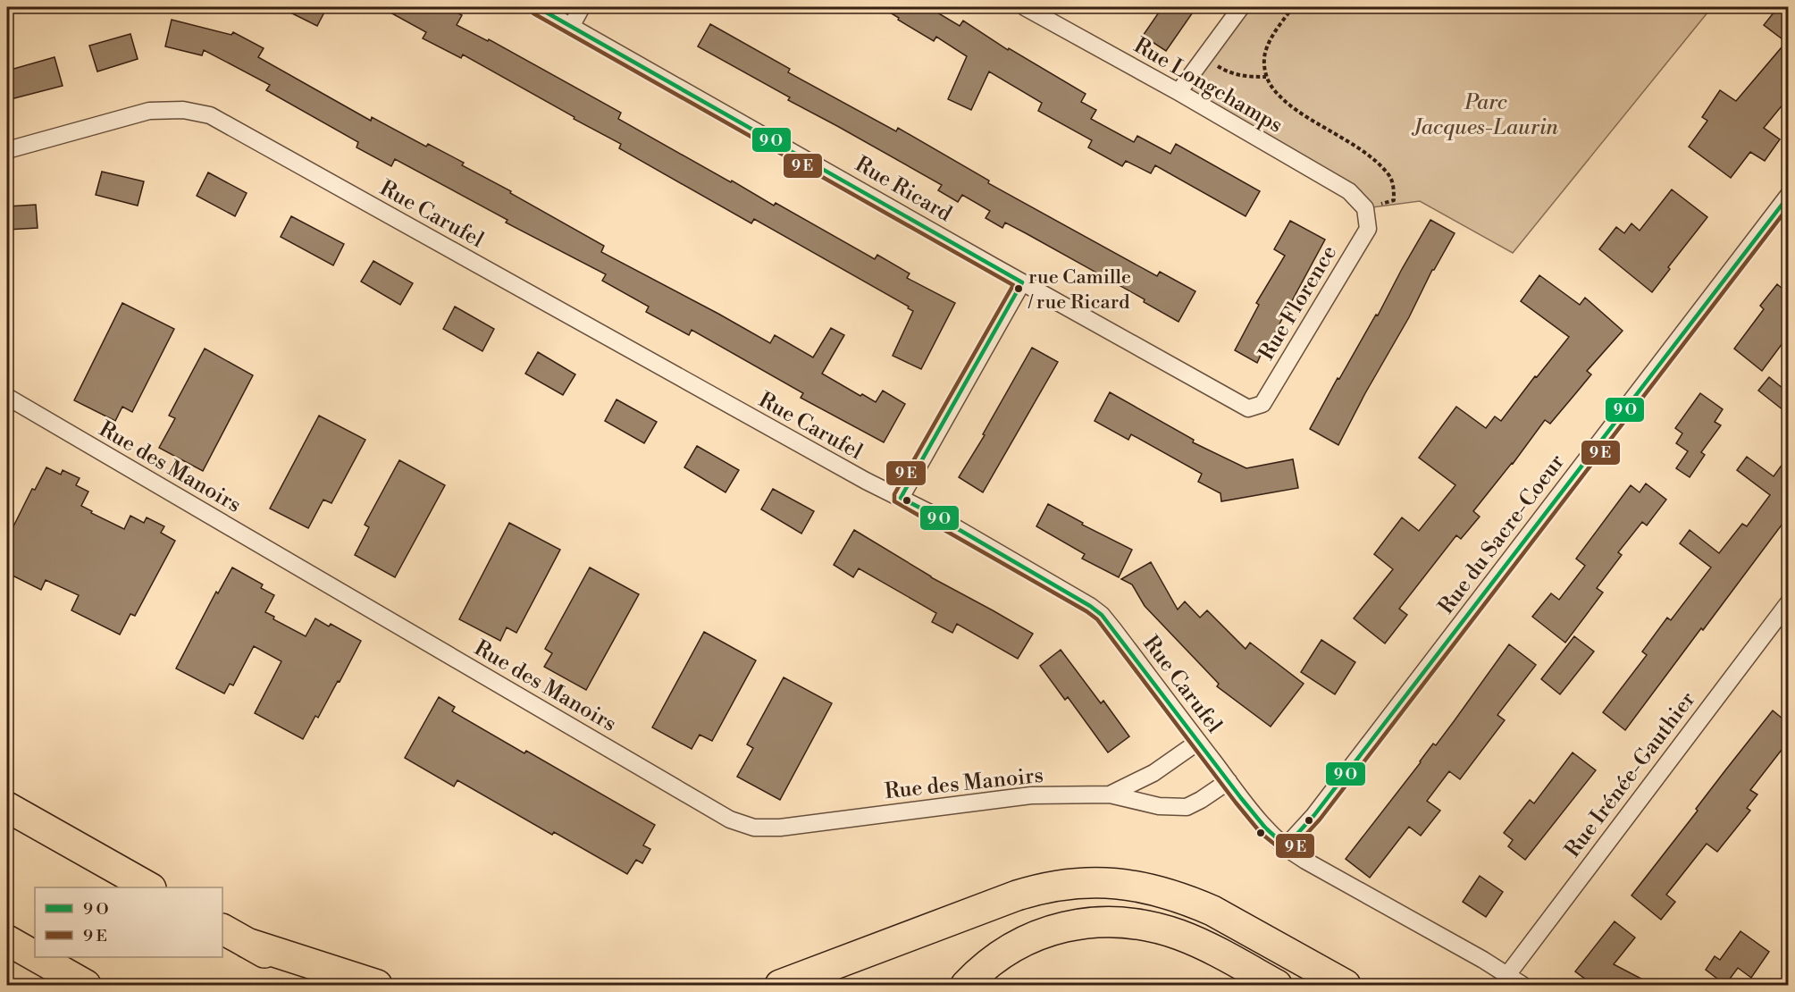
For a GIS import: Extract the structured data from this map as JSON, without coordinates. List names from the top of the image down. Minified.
{"streets":{"street":["Rue Longchamps","Rue Ricard","Rue Carufel","Rue Florence","Rue des Manoirs","Rue du Sacre-Coeur","Rue Irénée-Gauthier"]},"crossings":[["Rue Longchamps","Rue Florence"],["Rue Ricard","Rue Florence"],["Rue Carufel","Rue des Manoirs"],["Rue Carufel","Rue du Sacre-Coeur"],["Rue Carufel","Rue Irénée-Gauthier"]],"parks":["Parc Jacques-Laurin"],"places":["rue Camille / rue Ricard"],"legend":["9 O","9 E"]}
